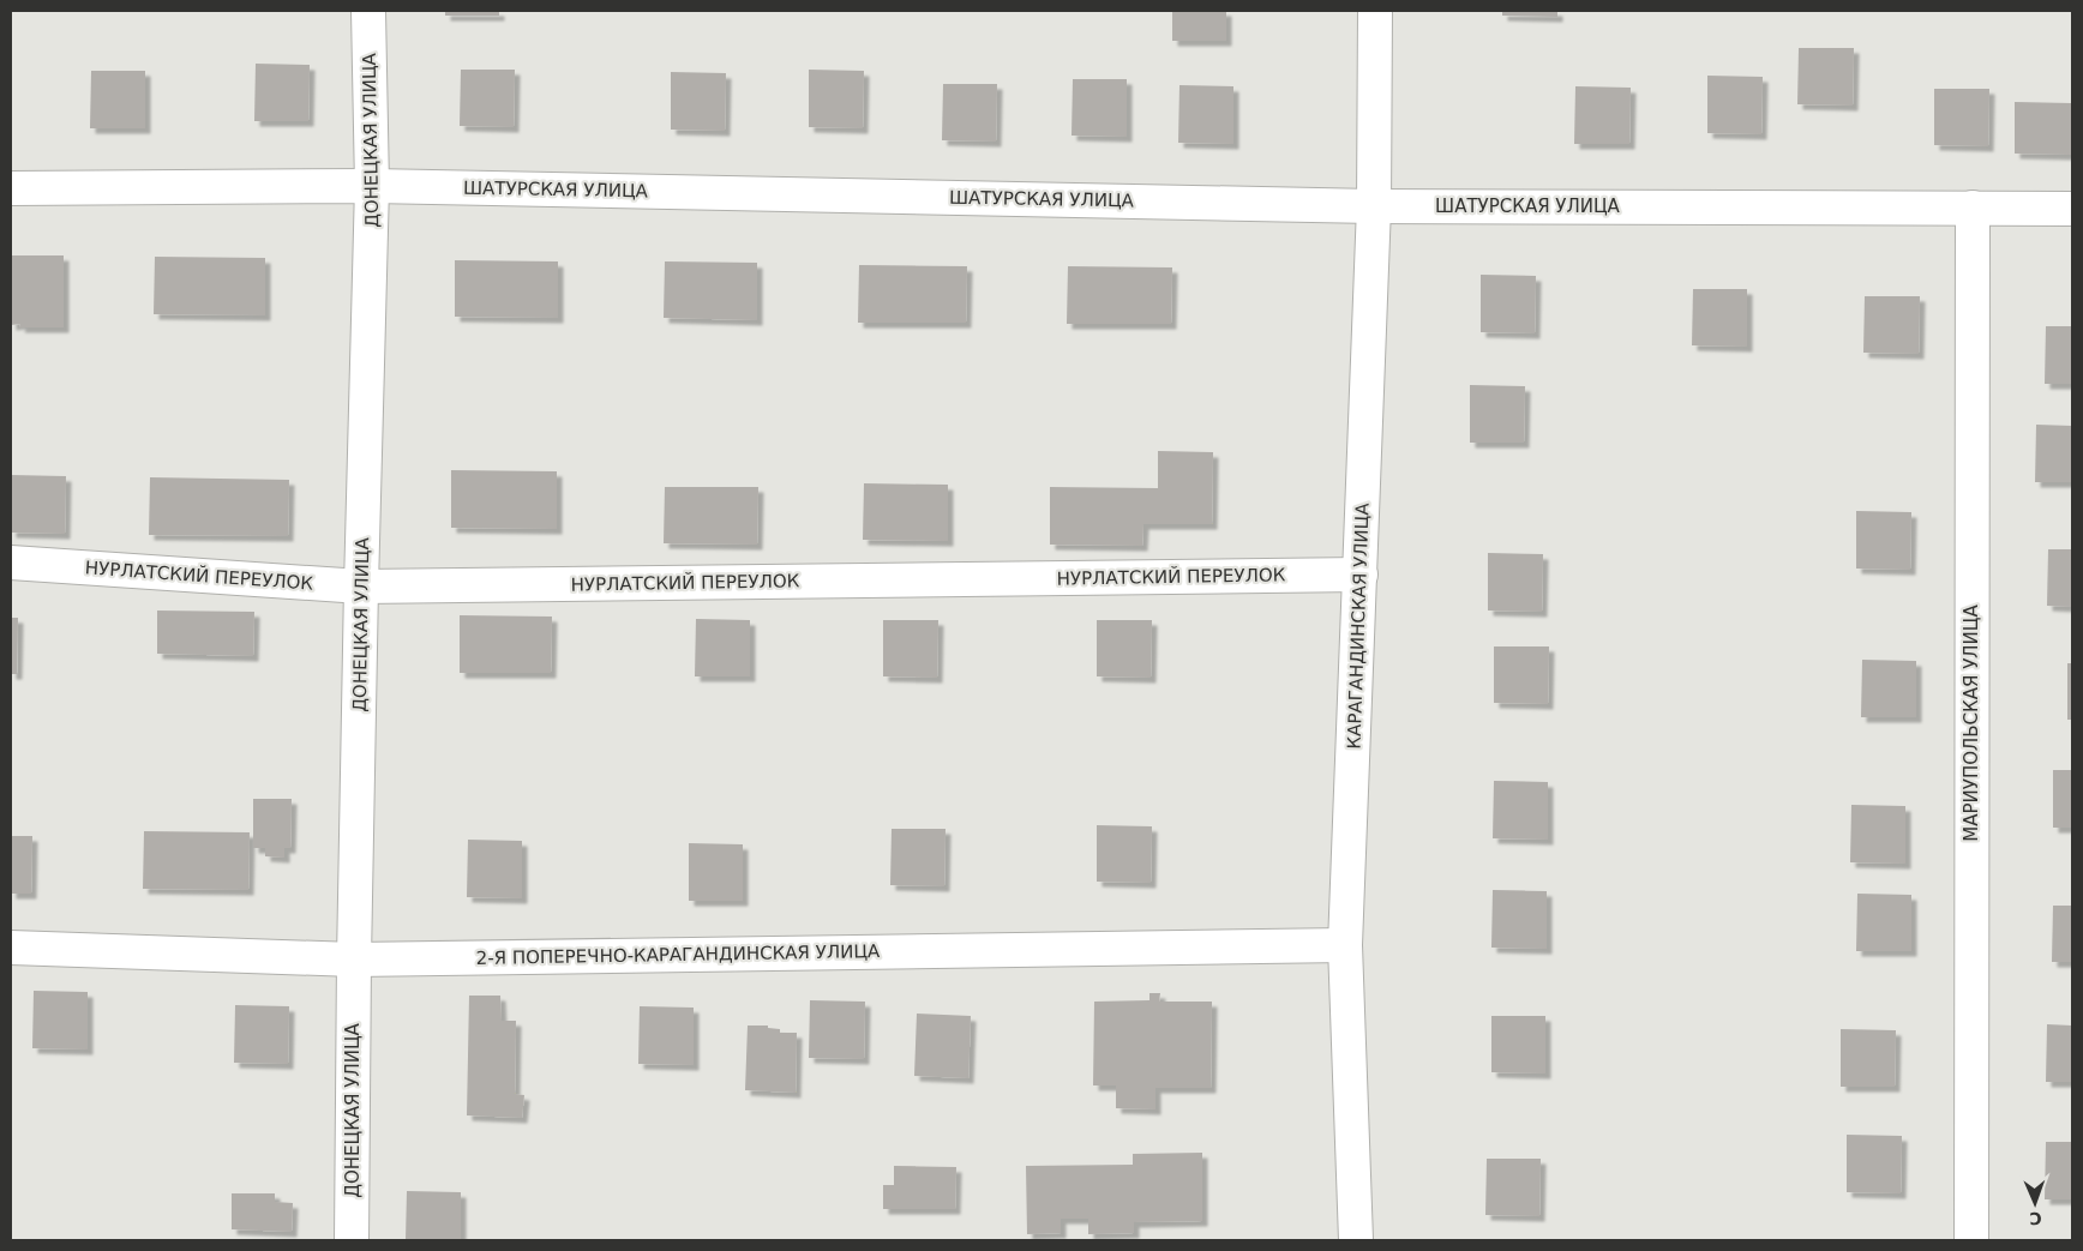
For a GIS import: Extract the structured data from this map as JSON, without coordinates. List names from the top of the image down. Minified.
{"streets":{"street":["ДОНЕЦКАЯ УЛИЦА","ШАТУРСКАЯ УЛИЦА","НУРЛАТСКИЙ ПЕРЕУЛОК","КАРАГАНДИНСКАЯ УЛИЦА","МАРИУПОЛЬСКАЯ УЛИЦА","2-Я ПОПЕРЕЧНО-КАРАГАНДИНСКАЯ УЛИЦА"]},"crossings":[["ДОНЕЦКАЯ УЛИЦА","ШАТУРСКАЯ УЛИЦА"],["ДОНЕЦКАЯ УЛИЦА","НУРЛАТСКИЙ ПЕРЕУЛОК"],["ДОНЕЦКАЯ УЛИЦА","2-Я ПОПЕРЕЧНО-КАРАГАНДИНСКАЯ УЛИЦА"],["ШАТУРСКАЯ УЛИЦА","КАРАГАНДИНСКАЯ УЛИЦА"],["ШАТУРСКАЯ УЛИЦА","МАРИУПОЛЬСКАЯ УЛИЦА"],["НУРЛАТСКИЙ ПЕРЕУЛОК","КАРАГАНДИНСКАЯ УЛИЦА"],["КАРАГАНДИНСКАЯ УЛИЦА","2-Я ПОПЕРЕЧНО-КАРАГАНДИНСКАЯ УЛИЦА"]],"north":"bottom"}
